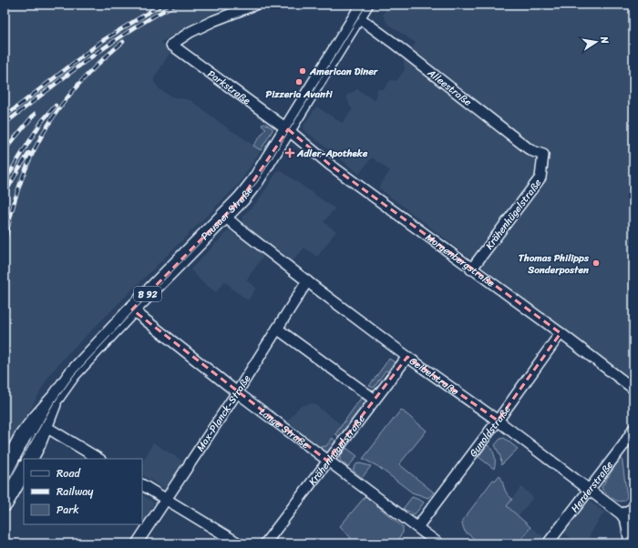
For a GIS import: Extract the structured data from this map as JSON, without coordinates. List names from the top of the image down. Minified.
{"streets":{"main road":["Pausaer Straße","B 92"],"street":["Parkstraße","Alleestraße","Krähenhügelstraße","Morgenbergstraße","Geibelstraße","Max-Planck-Straße","Lange Straße","Gunoldstraße","Herderstraße"]},"crossings":[["Parkstraße","Pausaer Straße"],["Parkstraße","Morgenbergstraße"],["Alleestraße","Pausaer Straße"],["Alleestraße","Krähenhügelstraße"],["Pausaer Straße","Morgenbergstraße"],["Pausaer Straße","Geibelstraße"],["Pausaer Straße","Lange Straße"],["Krähenhügelstraße","Morgenbergstraße"],["Krähenhügelstraße","Geibelstraße"],["Krähenhügelstraße","Lange Straße"],["Morgenbergstraße","Gunoldstraße"],["Geibelstraße","Max-Planck-Straße"],["Geibelstraße","Gunoldstraße"],["Geibelstraße","Herderstraße"],["Max-Planck-Straße","Lange Straße"],["Lange Straße","Gunoldstraße"]],"places":{"other":["American Diner","Pizzeria Avanti","Thomas Philipps Sonderposten"],"health":["Adler-Apotheke"]},"legend":["Road","Railway","Park"],"north":"right"}
